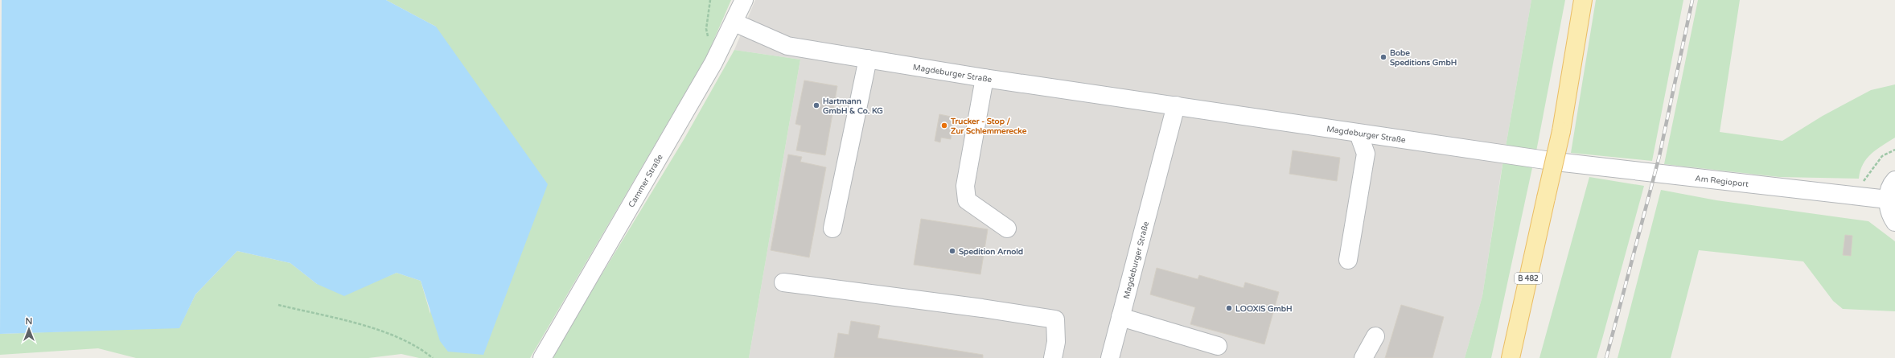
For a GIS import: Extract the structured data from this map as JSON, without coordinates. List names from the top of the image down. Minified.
{"streets":{"main road":["B 482"],"street":["Magdeburger Straße","Cammer Straße","Am Regioport"]},"crossings":[["Magdeburger Straße","Cammer Straße"],["Magdeburger Straße","Am Regioport"]],"places":["Bobe Speditions GmbH","Hartmann GmbH & Co. KG","Trucker - Stop / Zur Schlemmerecke","Spedition Arnold","LOOXIS GmbH"],"north":"top"}
